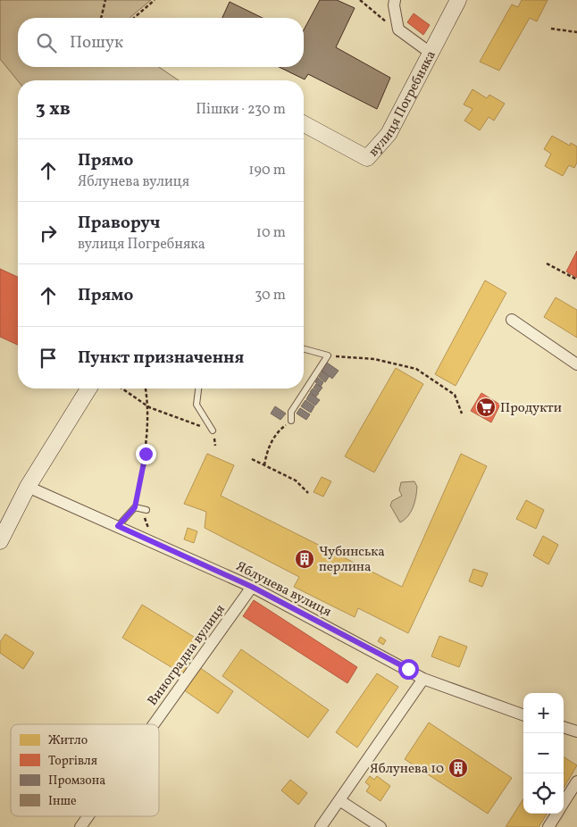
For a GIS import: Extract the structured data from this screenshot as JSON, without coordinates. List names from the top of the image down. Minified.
{"streets":{"street":["вулиця Погребняка","Яблунева вулиця","Виноградна вулиця"]},"crossings":[["Яблунева вулиця","Виноградна вулиця"]],"places":{"supermarket":["Продукти"],"building":["Чубинська перлина","Яблунева 10"]},"legend":["Житло","Торгівля","Промзона","Інше"],"page":{"search":"Пошук","heading":["3 хв","Пішки · 230 m"],"list":[["Прямо","Яблунева вулиця","190 m"],["Праворуч","вулиця Погребняка","10 m"],["Прямо","30 m"],"Пункт призначення"],"map_buttons":["+","−"]}}
